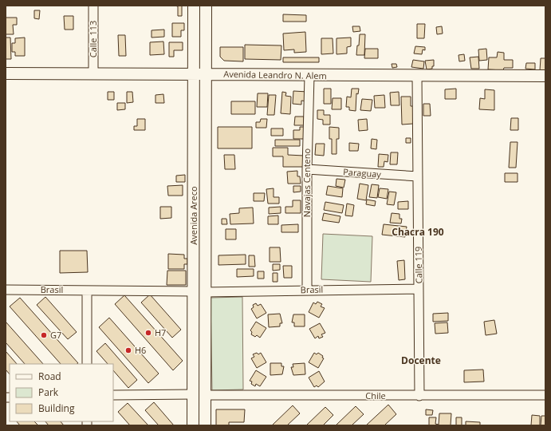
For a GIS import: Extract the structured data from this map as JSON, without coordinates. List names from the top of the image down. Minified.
{"streets":{"main road":["Avenida Leandro N. Alem","Avenida Areco"],"street":["Calle 113","Paraguay","Navajas Centeno","Calle 119","Brasil","Chile"]},"crossings":[["Calle 113","Avenida Leandro N. Alem"],["Avenida Leandro N. Alem","Navajas Centeno"],["Avenida Leandro N. Alem","Avenida Areco"],["Avenida Leandro N. Alem","Calle 119"],["Paraguay","Navajas Centeno"],["Paraguay","Calle 119"],["Navajas Centeno","Brasil"],["Avenida Areco","Brasil"],["Avenida Areco","Chile"],["Calle 119","Brasil"],["Calle 119","Chile"]],"districts":["Chacra 190","Docente"],"places":["H7","G7","H6"],"legend":["Road","Park","Building"]}
